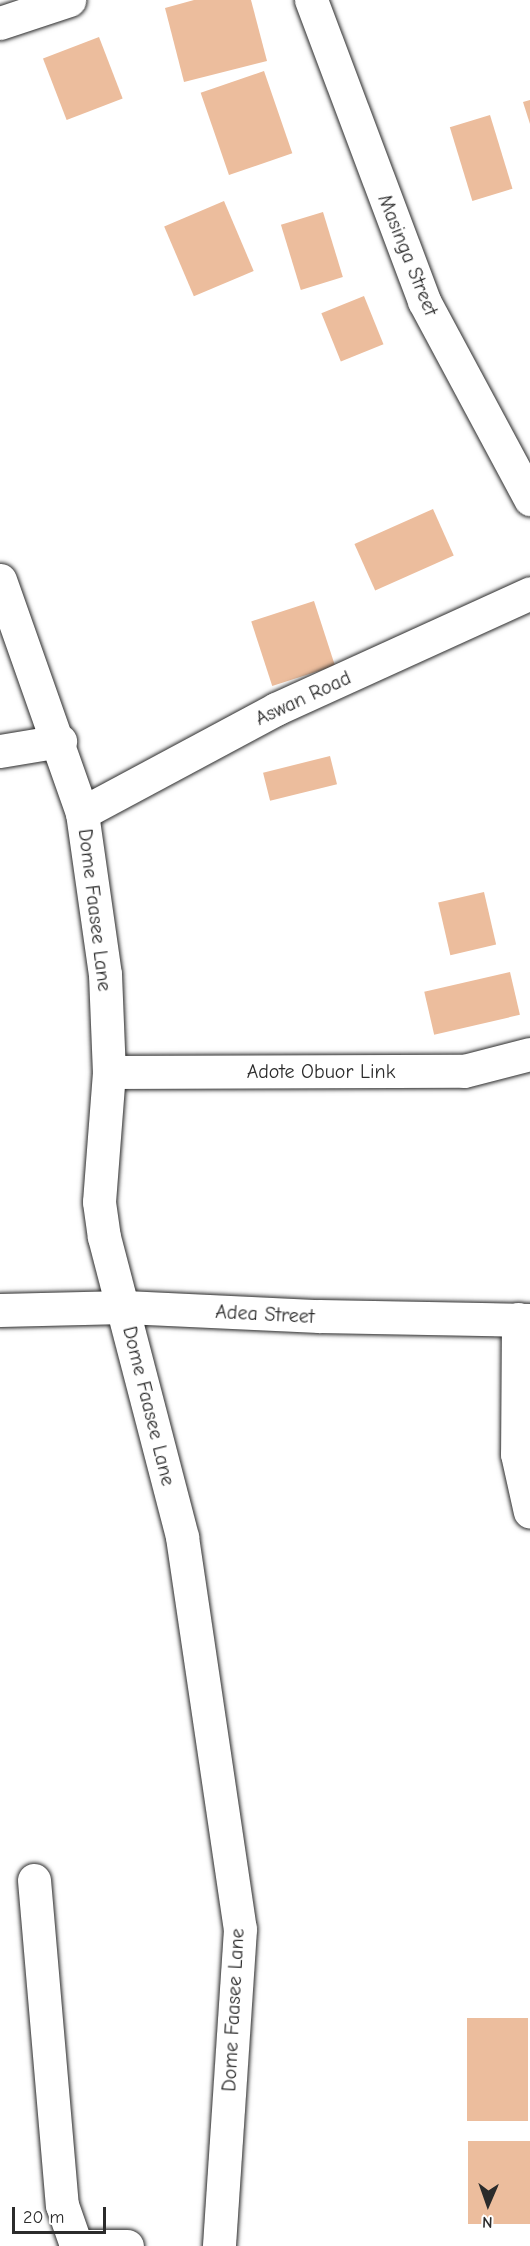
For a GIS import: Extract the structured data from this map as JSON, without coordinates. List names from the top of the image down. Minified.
{"streets":{"street":["Masinga Street","Aswan Road","Dome Faasee Lane","Adote Obuor Link","Adea Street"]},"crossings":[["Aswan Road","Dome Faasee Lane"],["Dome Faasee Lane","Adote Obuor Link"],["Dome Faasee Lane","Adea Street"]],"scale_bar":"20 m","north":"bottom"}
